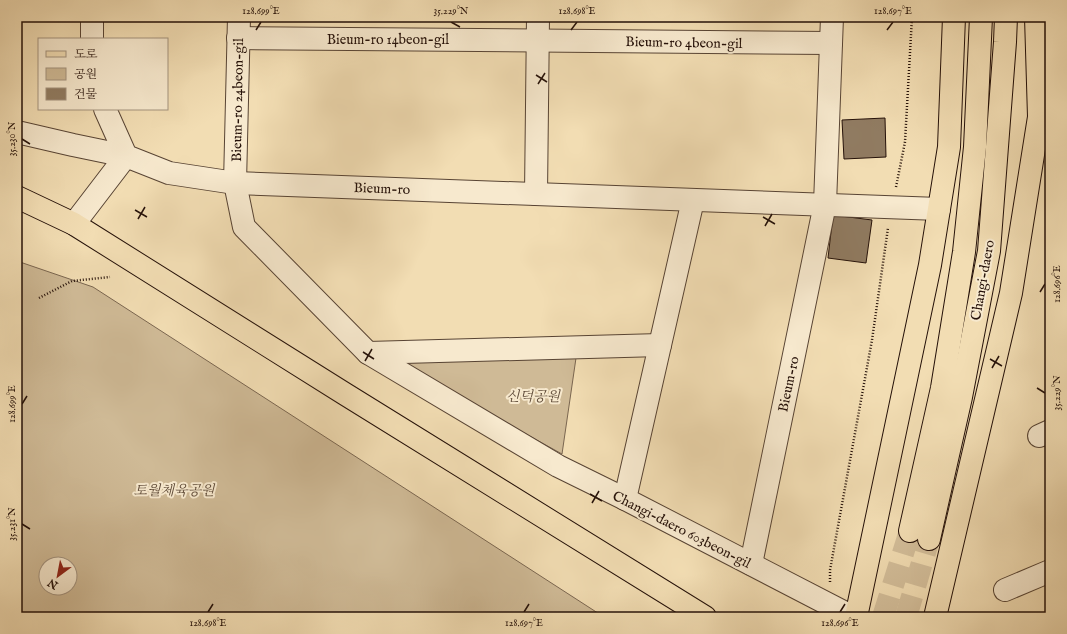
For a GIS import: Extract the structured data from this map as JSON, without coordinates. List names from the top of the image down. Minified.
{"streets":{"main road":["Changi-daero"],"street":["Bieum-ro 14beon-gil","Bieum-ro 4beon-gil","Bieum-ro 24beon-gil","Bieum-ro","Changi-daero 603beon-gil"]},"crossings":[["Bieum-ro 14beon-gil","Bieum-ro 4beon-gil"],["Bieum-ro 14beon-gil","Bieum-ro 24beon-gil"],["Bieum-ro 24beon-gil","Bieum-ro"],["Bieum-ro 24beon-gil","Changi-daero 603beon-gil"],["Bieum-ro","Changi-daero 603beon-gil"]],"parks":["신덕공원","토월체육공원"],"legend":["도로","공원","건물"],"north":"bottom left","coordinates":["128.699°E","35.229°N","128.698°E","128.697°E","35.230°N","128.696°E","35.231°N"]}
